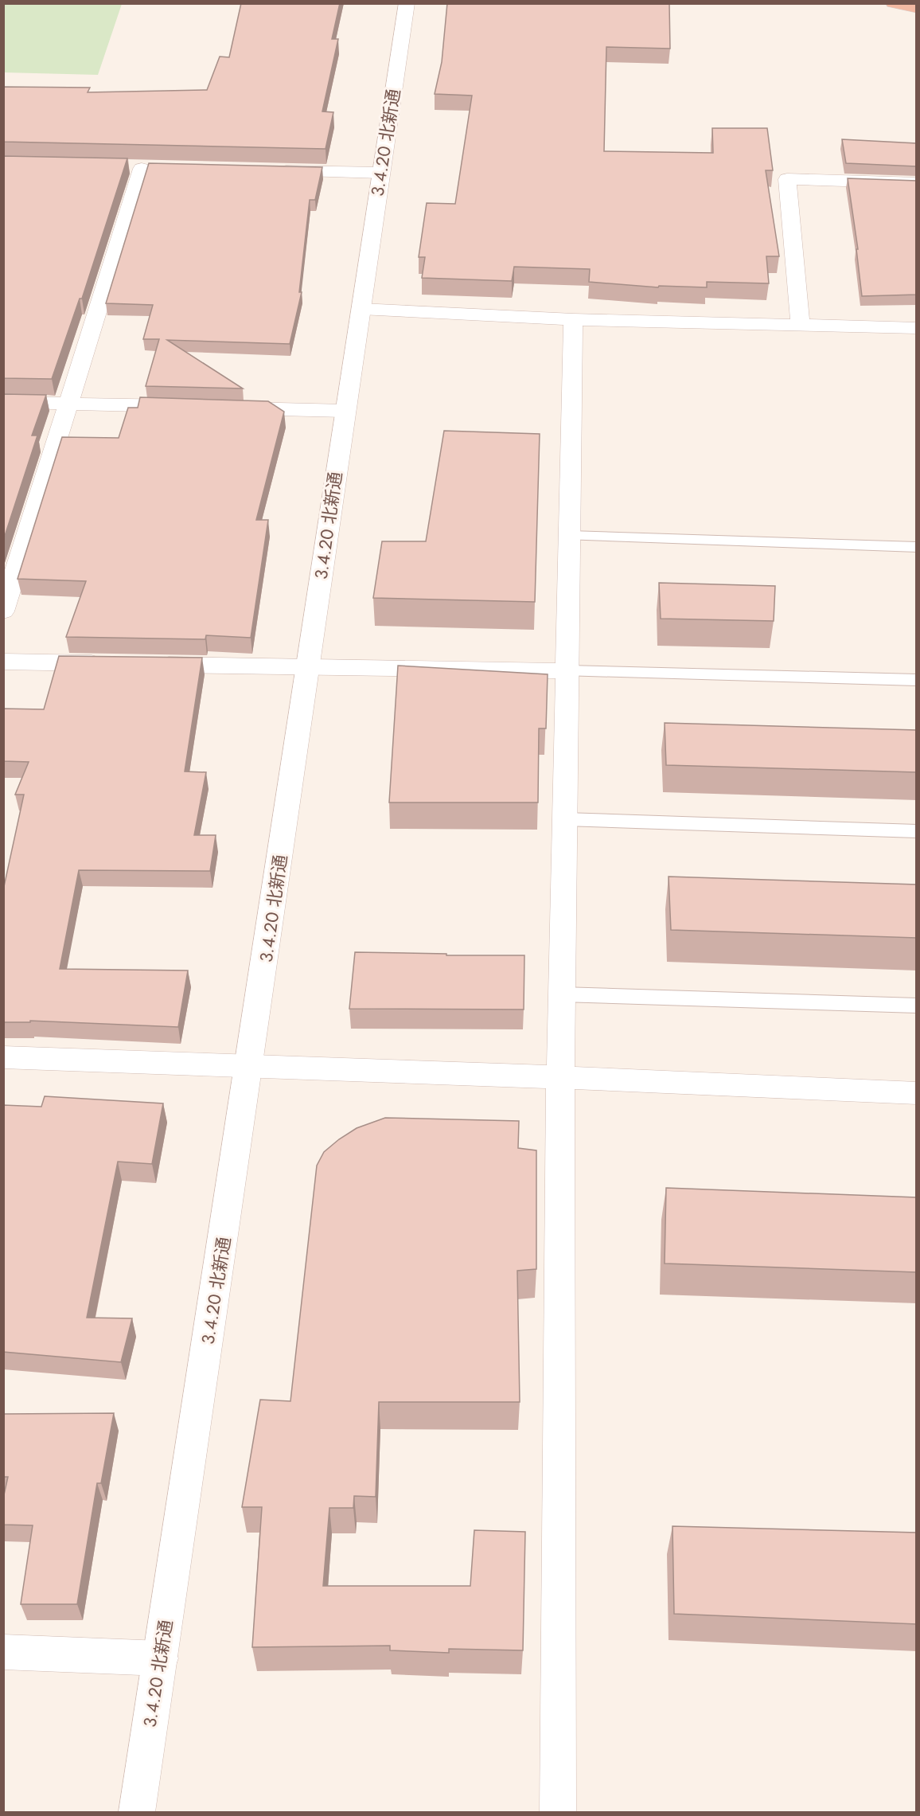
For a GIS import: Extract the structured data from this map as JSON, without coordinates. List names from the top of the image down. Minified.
{"streets":{"street":["3.4.20 北新通"]}}
